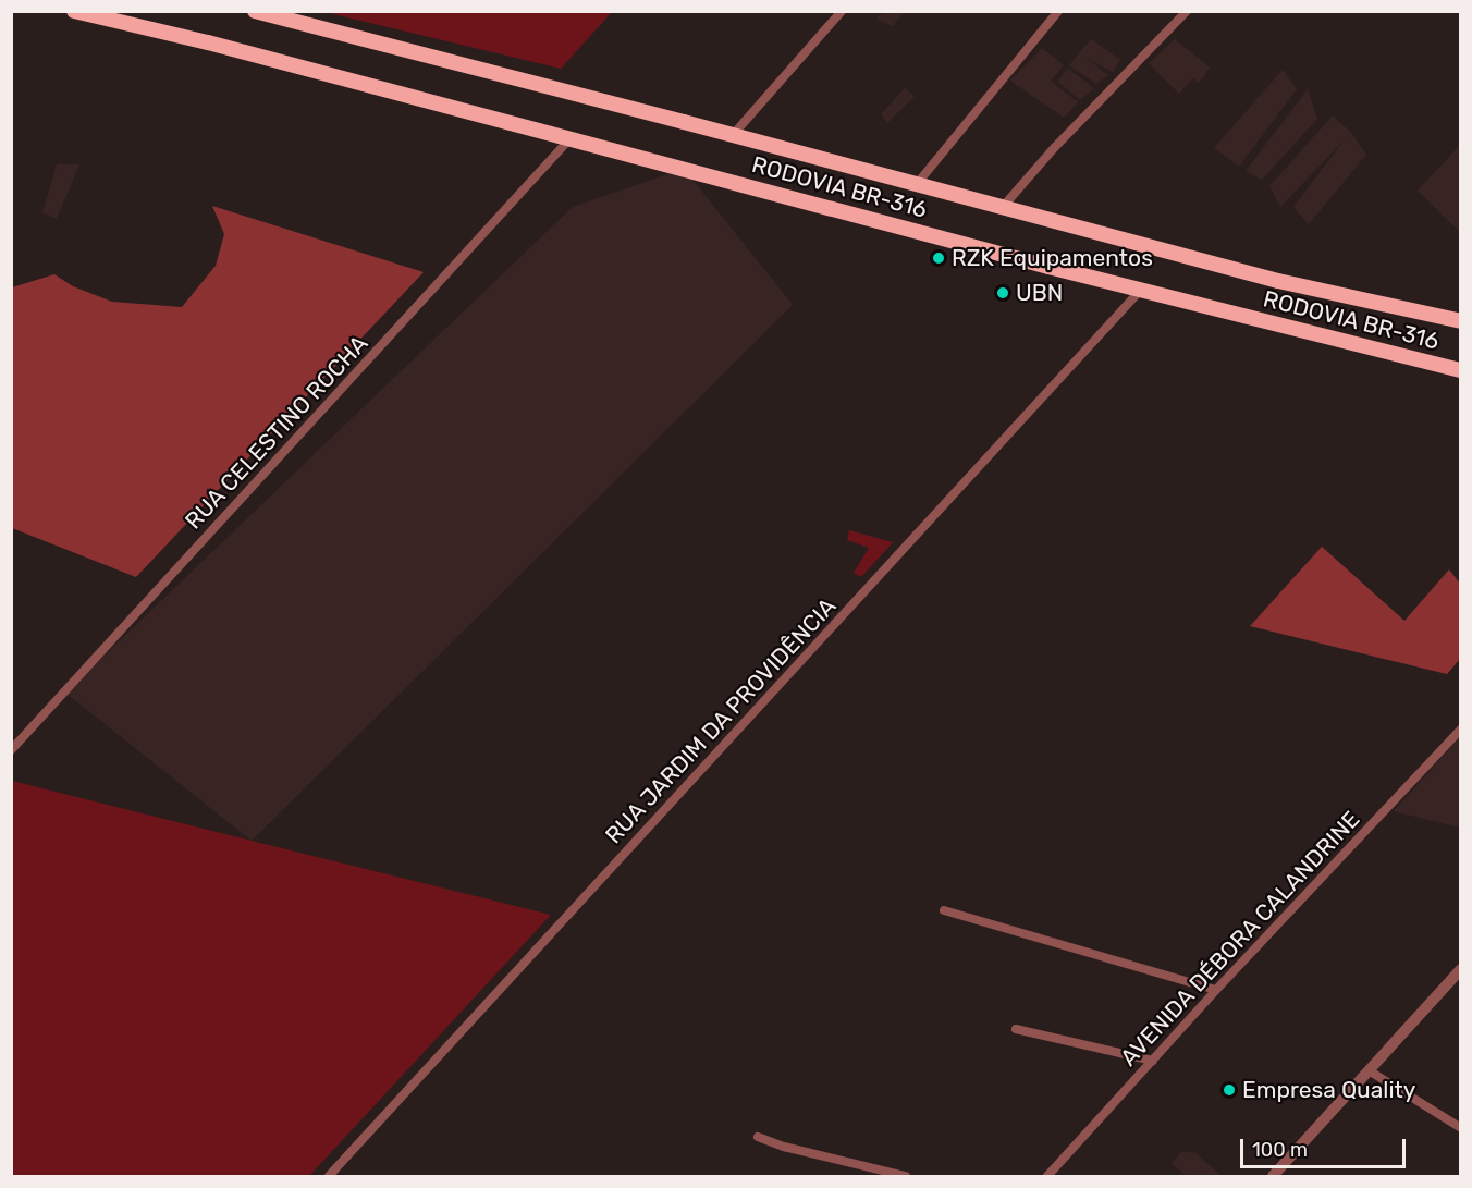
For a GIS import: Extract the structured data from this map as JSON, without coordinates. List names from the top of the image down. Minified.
{"streets":{"highway":["RODOVIA BR-316"],"street":["RUA CELESTINO ROCHA","RUA JARDIM DA PROVIDÊNCIA","AVENIDA DÉBORA CALANDRINE"]},"crossings":[["RODOVIA BR-316","RUA CELESTINO ROCHA"],["RODOVIA BR-316","RUA JARDIM DA PROVIDÊNCIA"]],"places":["RZK Equipamentos","UBN","Empresa Quality"],"scale_bar":"100 m"}
